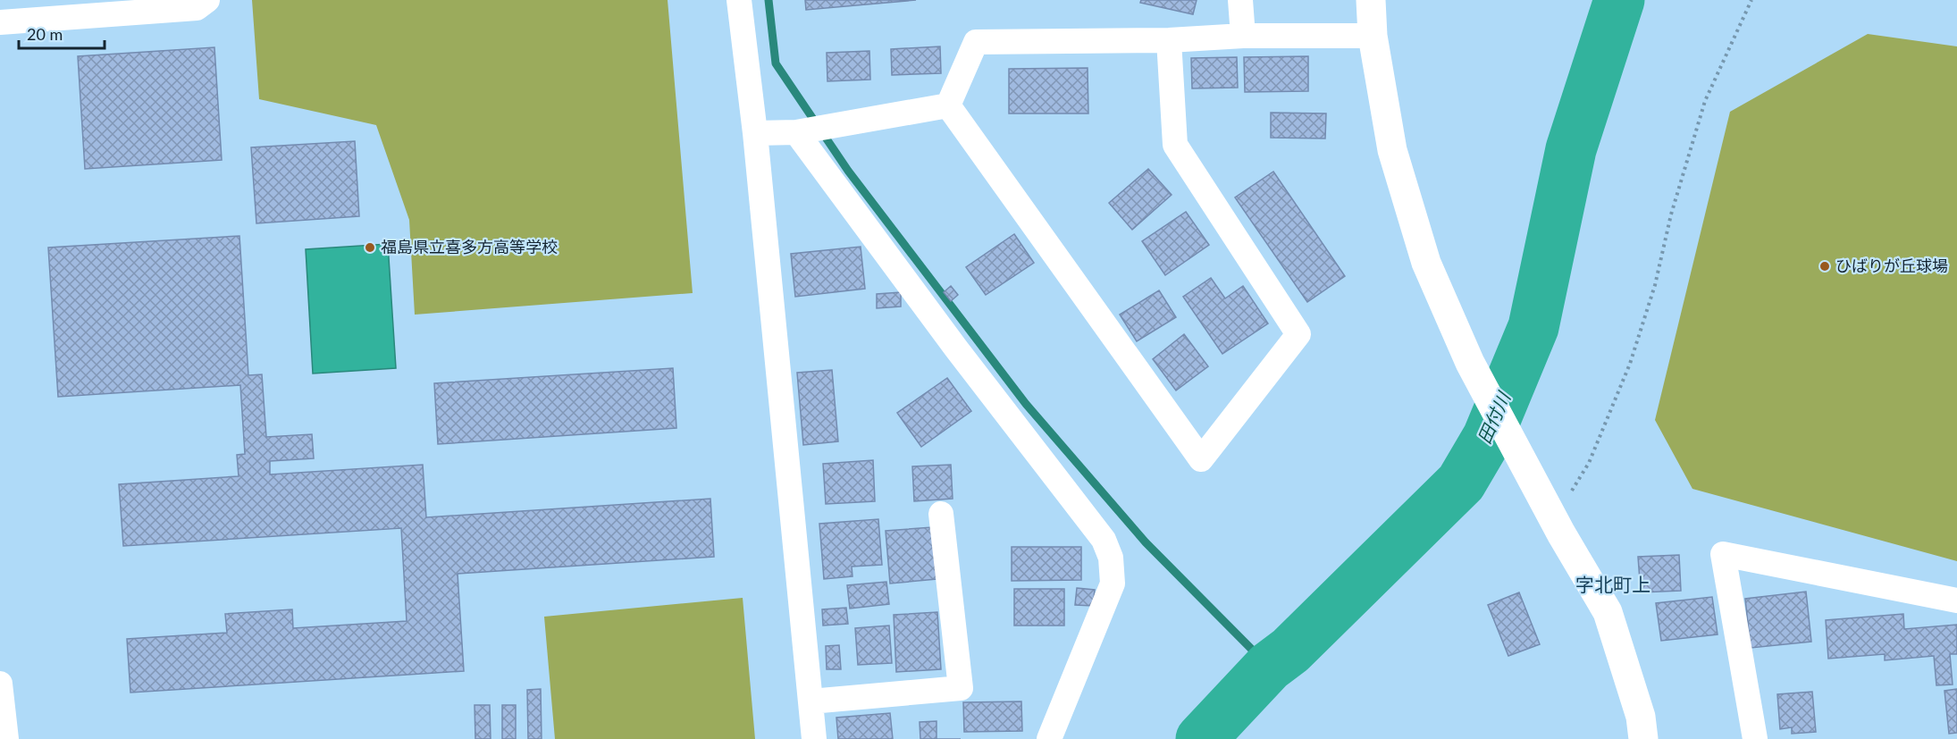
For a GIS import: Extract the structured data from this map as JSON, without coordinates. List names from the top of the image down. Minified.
{"districts":["字北町上"],"water":["田付川"],"places":["福島県立喜多方高等学校","ひばりが丘球場"],"scale_bar":"20 m"}
